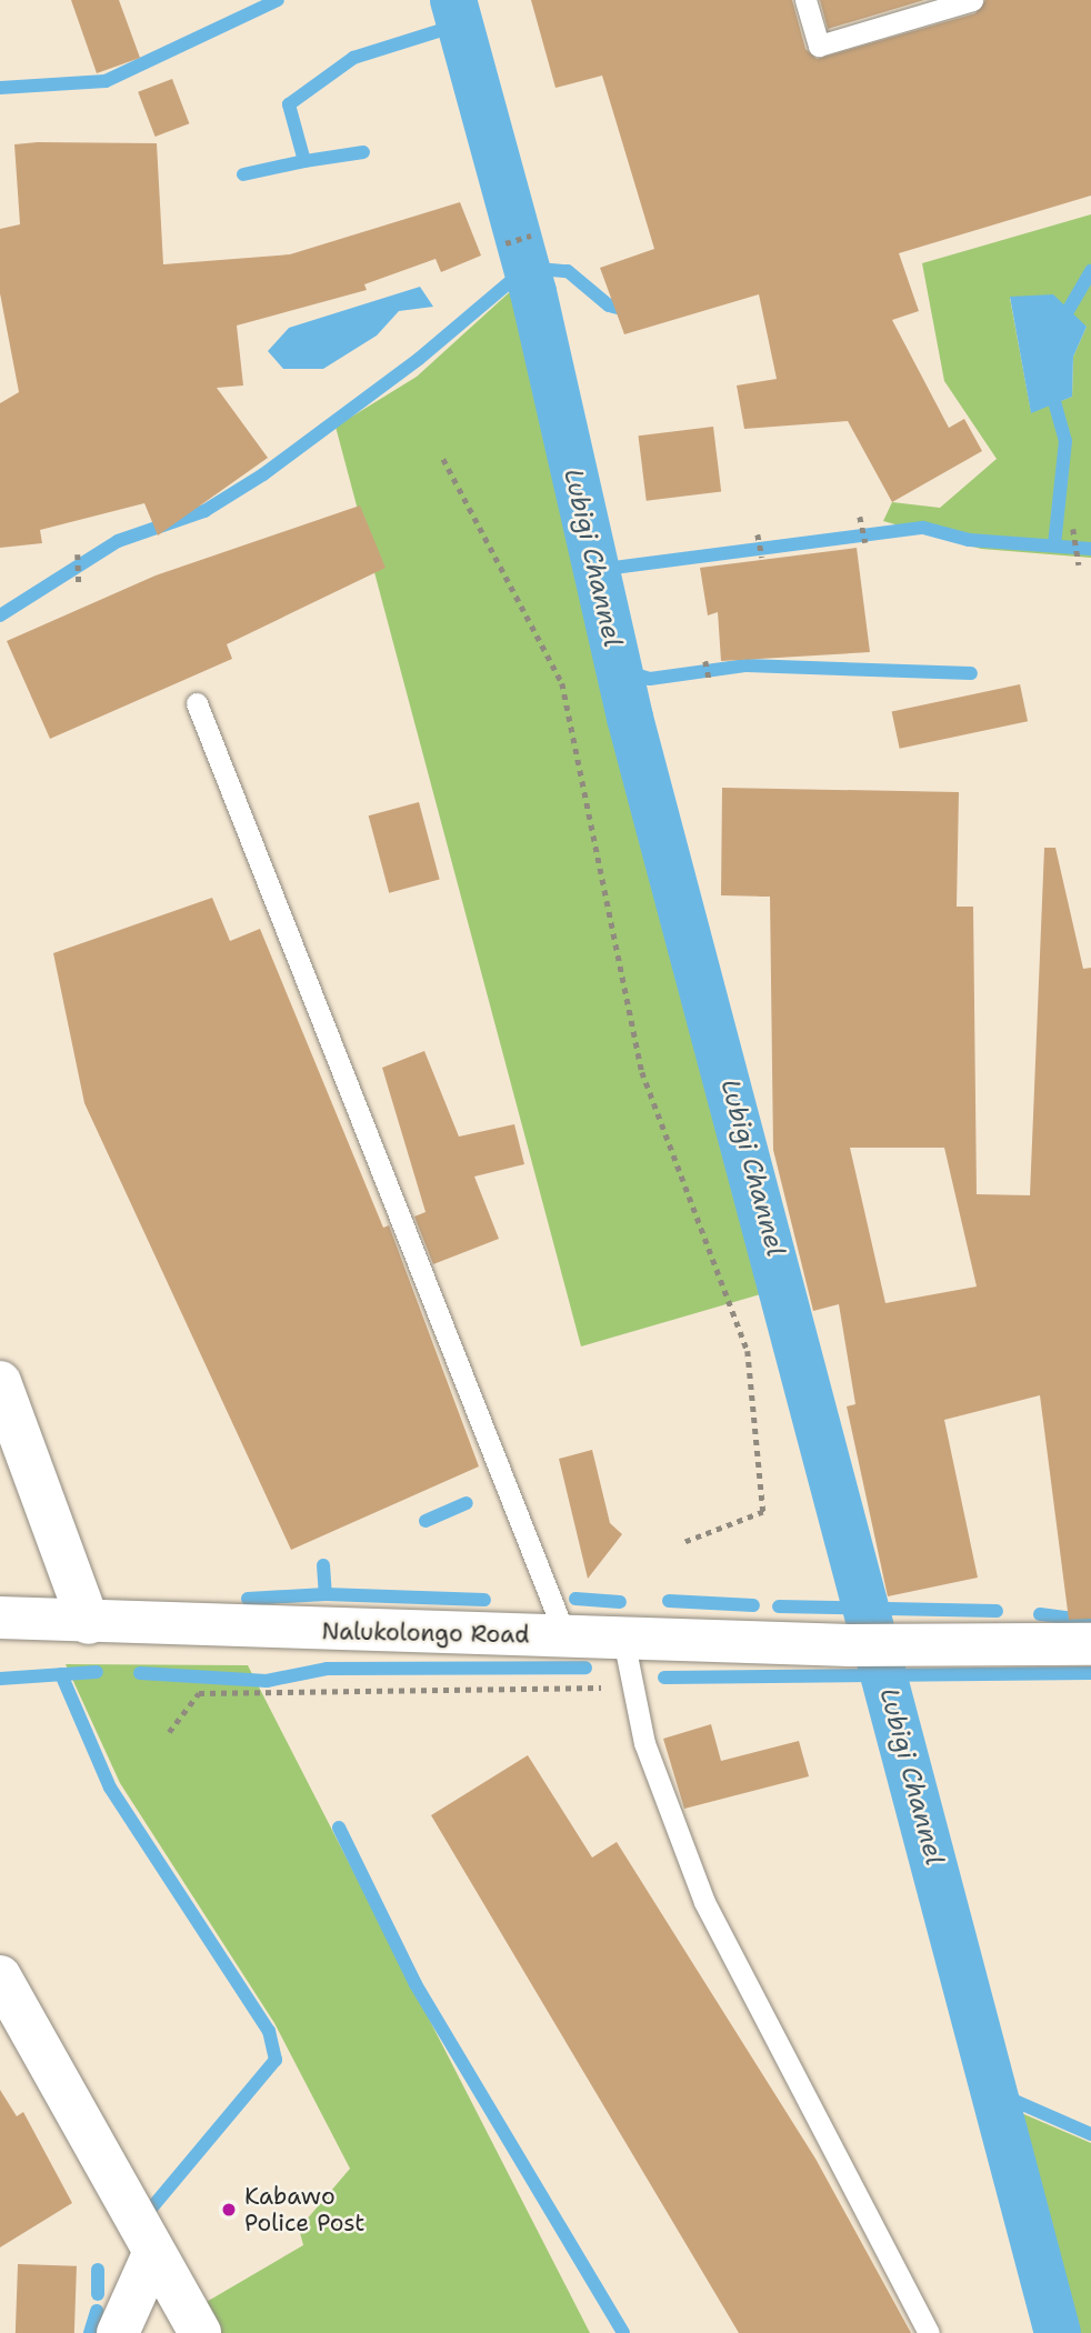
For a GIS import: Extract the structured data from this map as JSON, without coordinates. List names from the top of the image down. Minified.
{"streets":{"street":["Nalukolongo Road"]},"water":["Lubigi Channel"],"places":["Kabawo Police Post"]}
